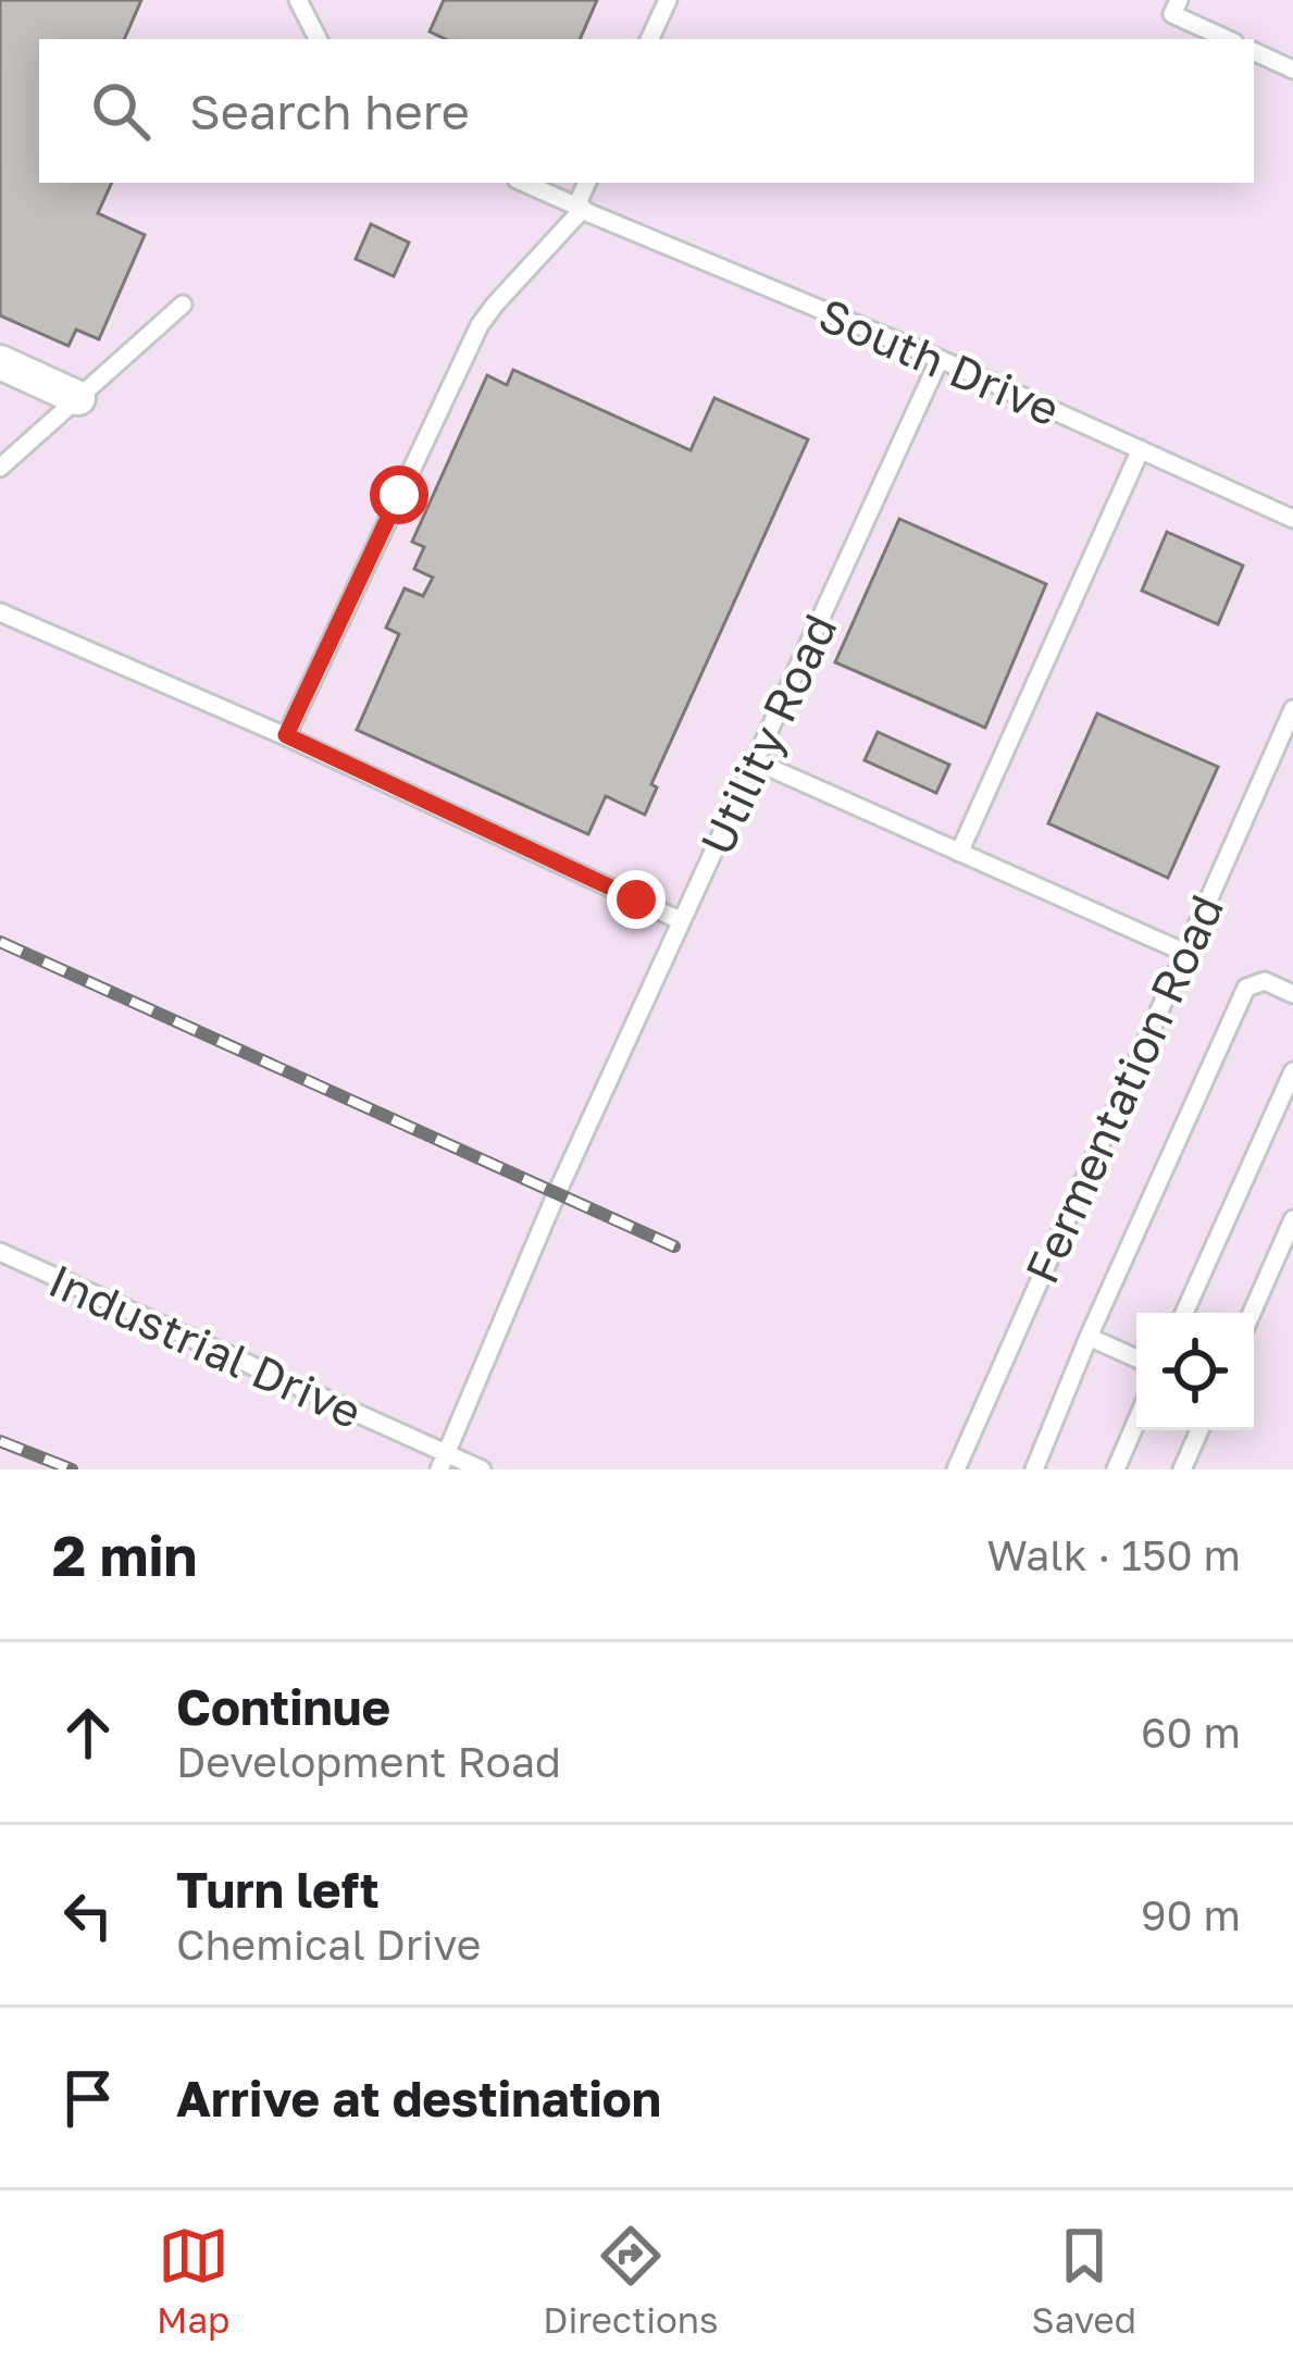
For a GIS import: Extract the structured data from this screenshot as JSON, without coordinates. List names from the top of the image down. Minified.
{"streets":{"lane":["South Drive","Utility Road","Fermentation Road","Industrial Drive"]},"crossings":[["South Drive","Utility Road"],["Utility Road","Industrial Drive"]],"page":{"search":"Search here","heading":["2 min","Walk · 150 m"],"list":[["Continue","Development Road","60 m"],["Turn left","Chemical Drive","90 m"],"Arrive at destination"],"nav":["Map","Directions","Saved"]}}
